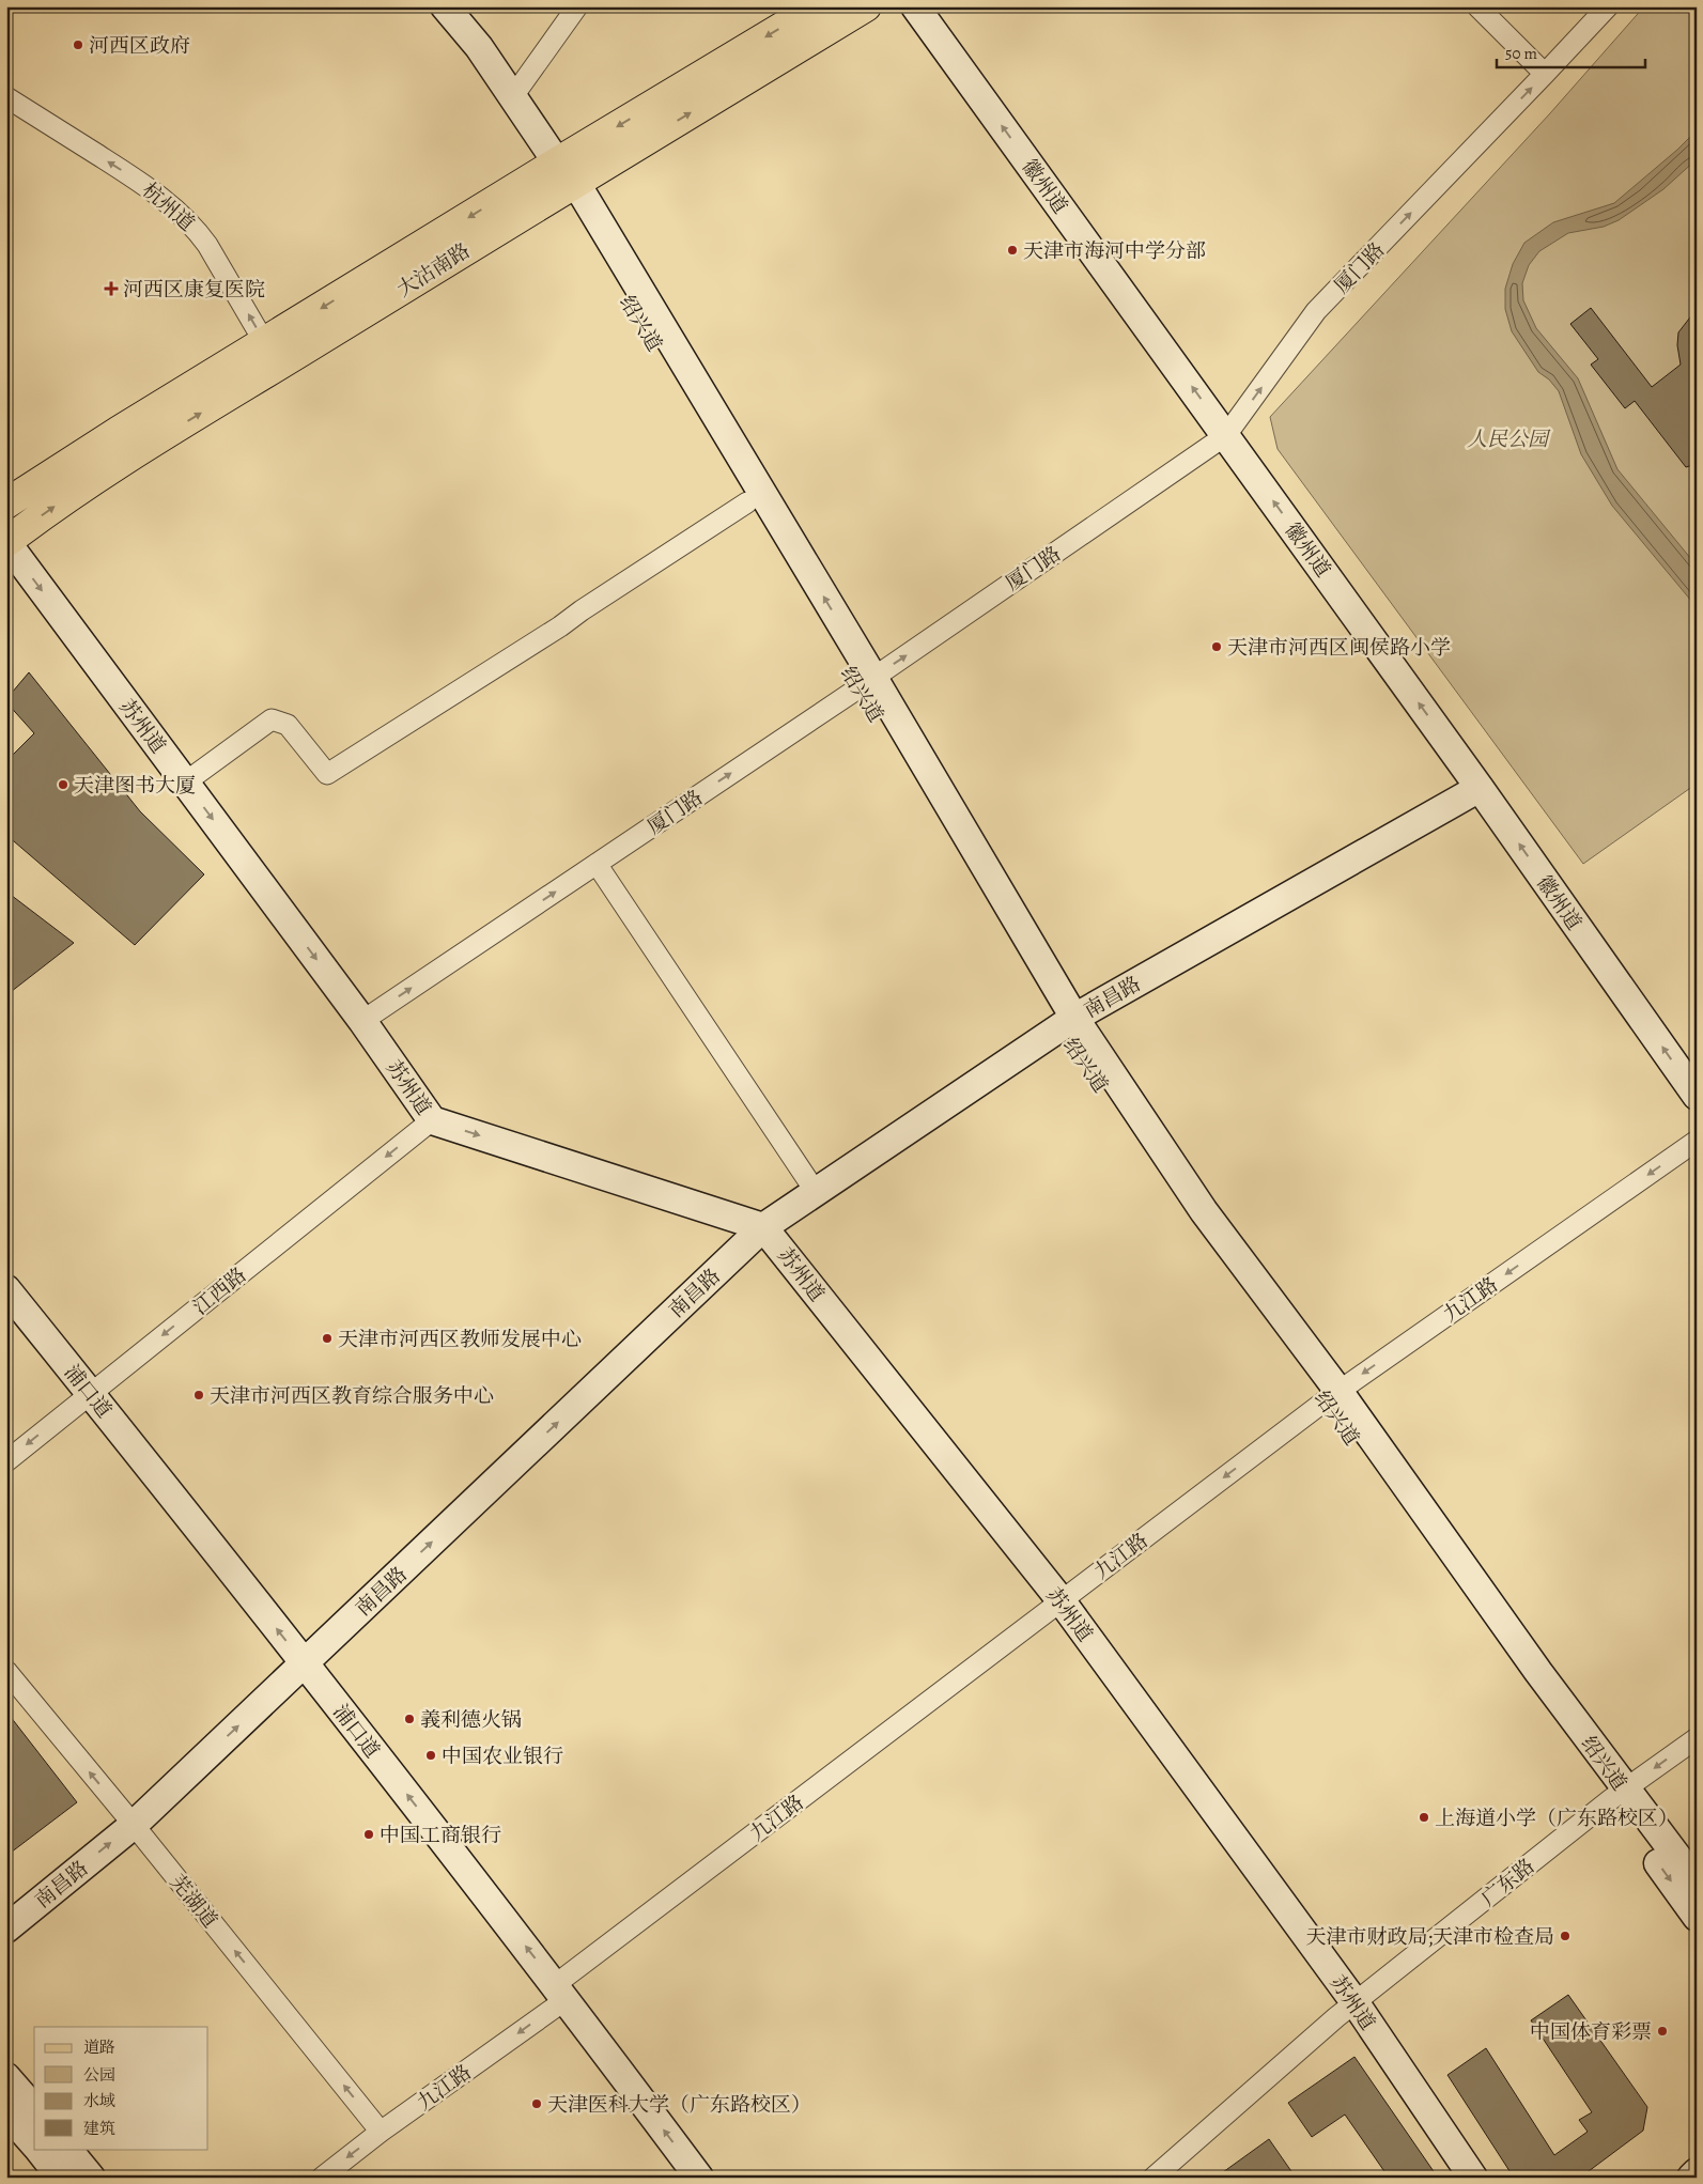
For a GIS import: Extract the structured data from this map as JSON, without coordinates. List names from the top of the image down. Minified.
{"streets":{"main road":["大沽南路"],"street":["徽州道","杭州道","厦门路","绍兴道","苏州道","南昌路","江西路","九江路","浦口道","广东路","芜湖道"]},"crossings":[["徽州道","厦门路"],["徽州道","南昌路"],["杭州道","大沽南路"],["厦门路","绍兴道"],["厦门路","苏州道"],["大沽南路","绍兴道"],["大沽南路","苏州道"],["绍兴道","南昌路"],["绍兴道","九江路"],["绍兴道","广东路"],["苏州道","南昌路"],["苏州道","江西路"],["苏州道","九江路"],["苏州道","广东路"],["南昌路","浦口道"],["南昌路","芜湖道"],["江西路","浦口道"],["九江路","浦口道"],["九江路","芜湖道"]],"one_way":["徽州道","杭州道","厦门路","苏州道","南昌路","江西路","九江路","浦口道","芜湖道"],"parks":["人民公园"],"places":{"other":["河西区政府","天津市海河中学分部","天津市河西区闽侯路小学","天津图书大厦","天津市河西区教师发展中心","天津市河西区教育综合服务中心","義利德火锅","中国农业银行","上海道小学（广东路校区）","中国工商银行","天津市财政局;天津市检查局","中国体育彩票","天津医科大学（广东路校区）"],"health":["河西区康复医院"]},"legend":["道路","公园","水域","建筑"],"scale_bar":"50 m"}
